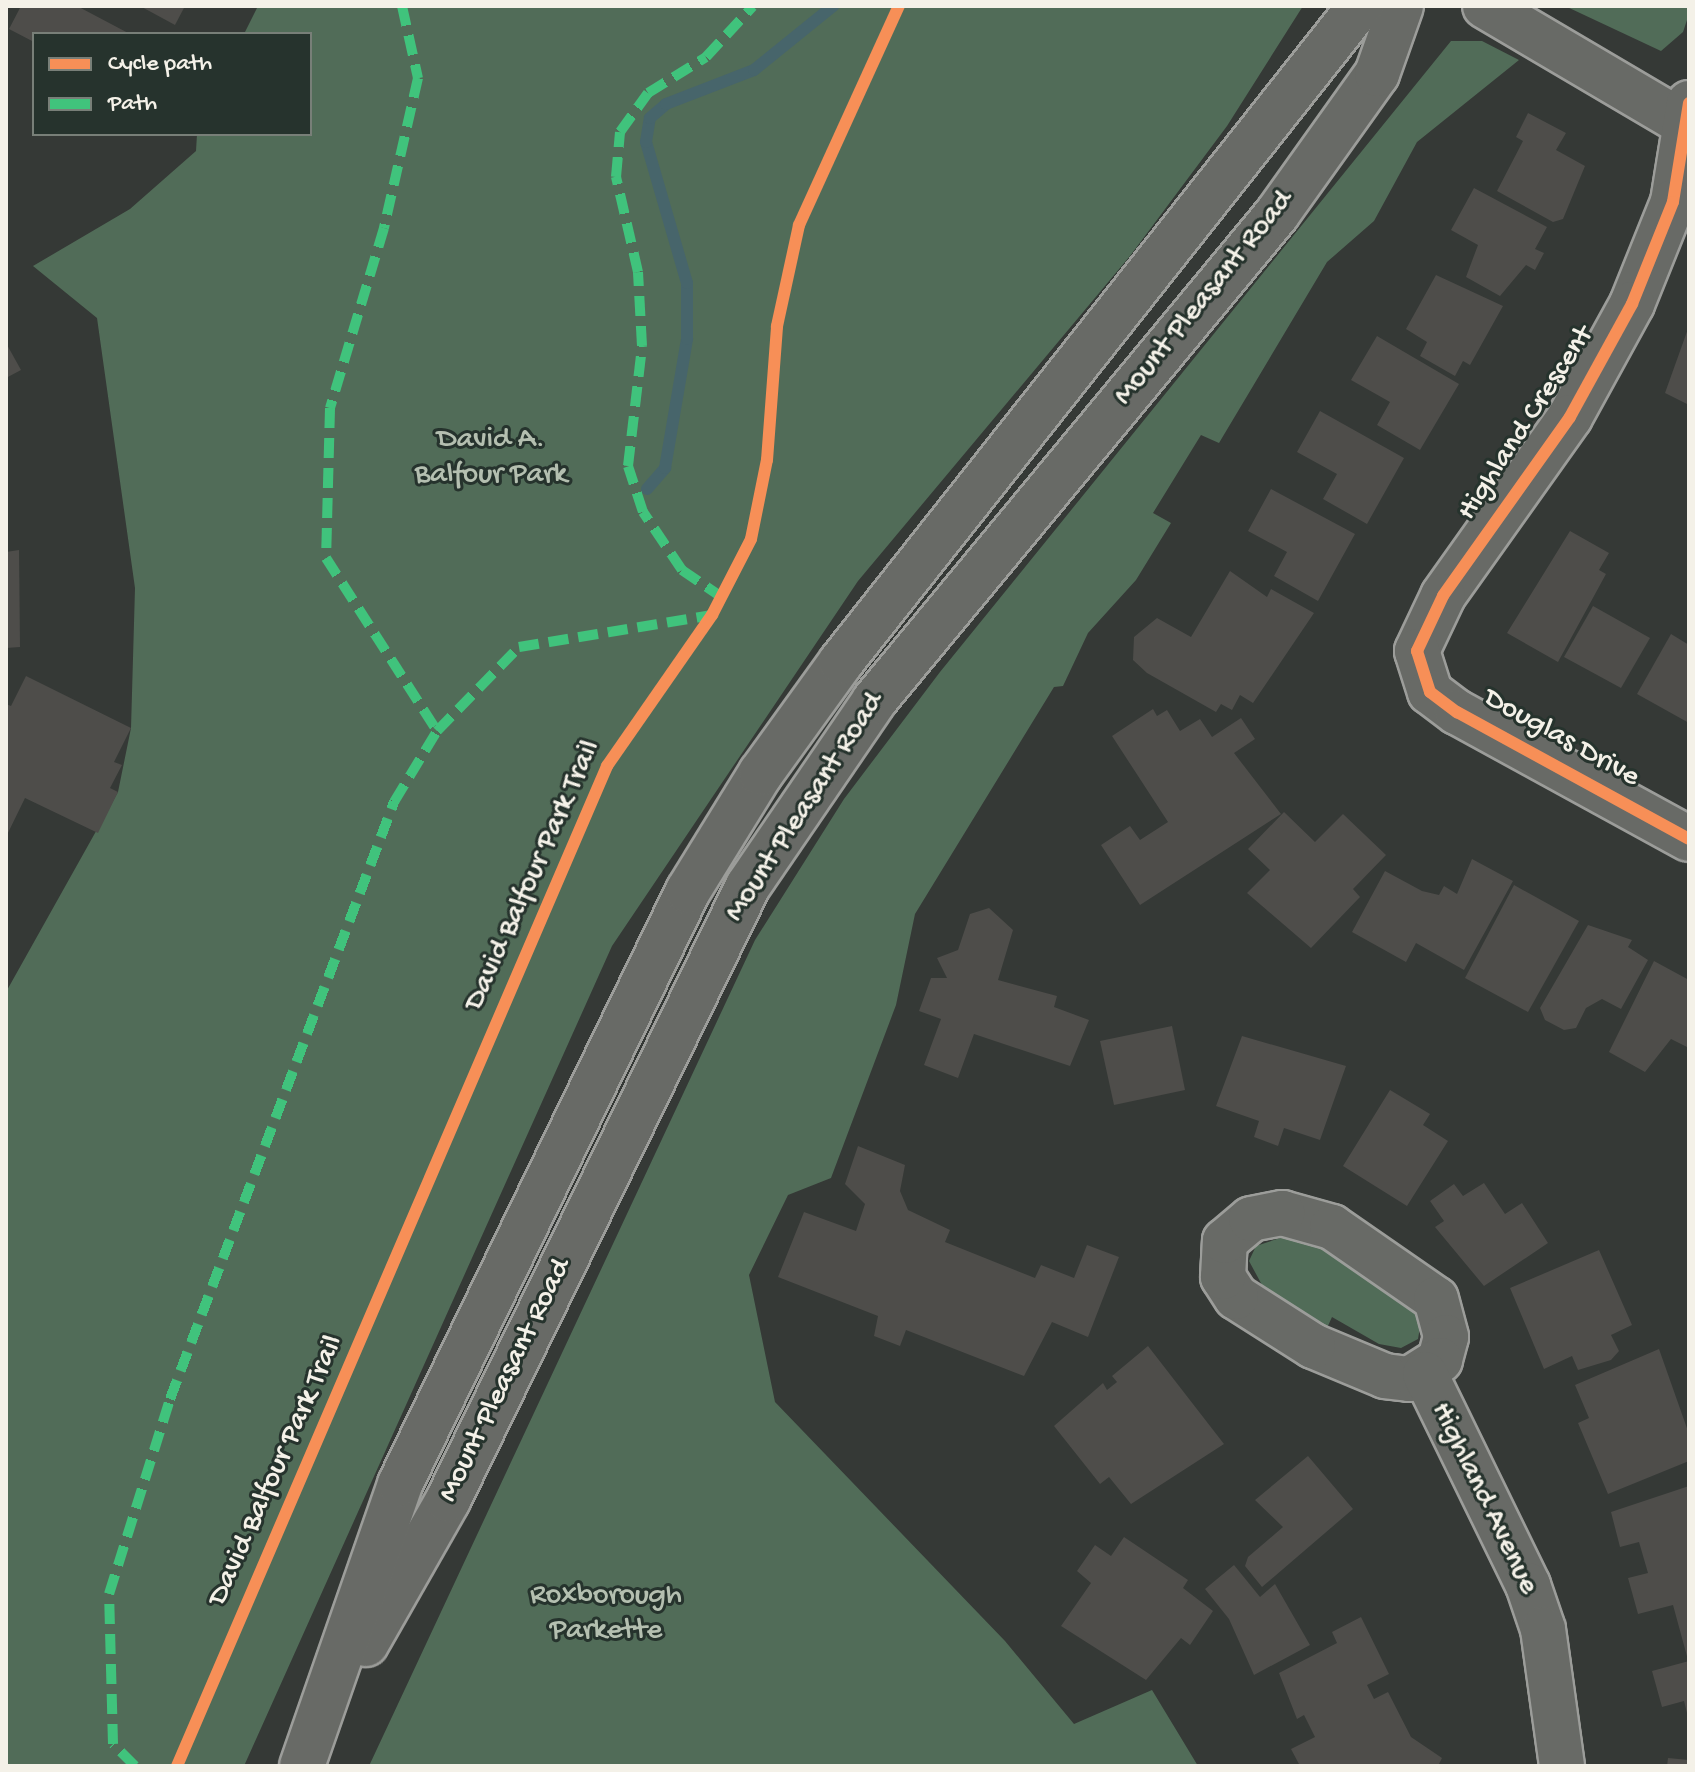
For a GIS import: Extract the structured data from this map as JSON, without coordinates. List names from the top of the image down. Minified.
{"streets":{"main road":["Mount Pleasant Road","Highland Crescent","Douglas Drive","Highland Avenue"],"cycle path":["David Balfour Park Trail"]},"crossings":[["Highland Crescent","Douglas Drive"]],"parks":["David A. Balfour Park","Roxborough Parkette"],"legend":["Cycle path","Path"]}
